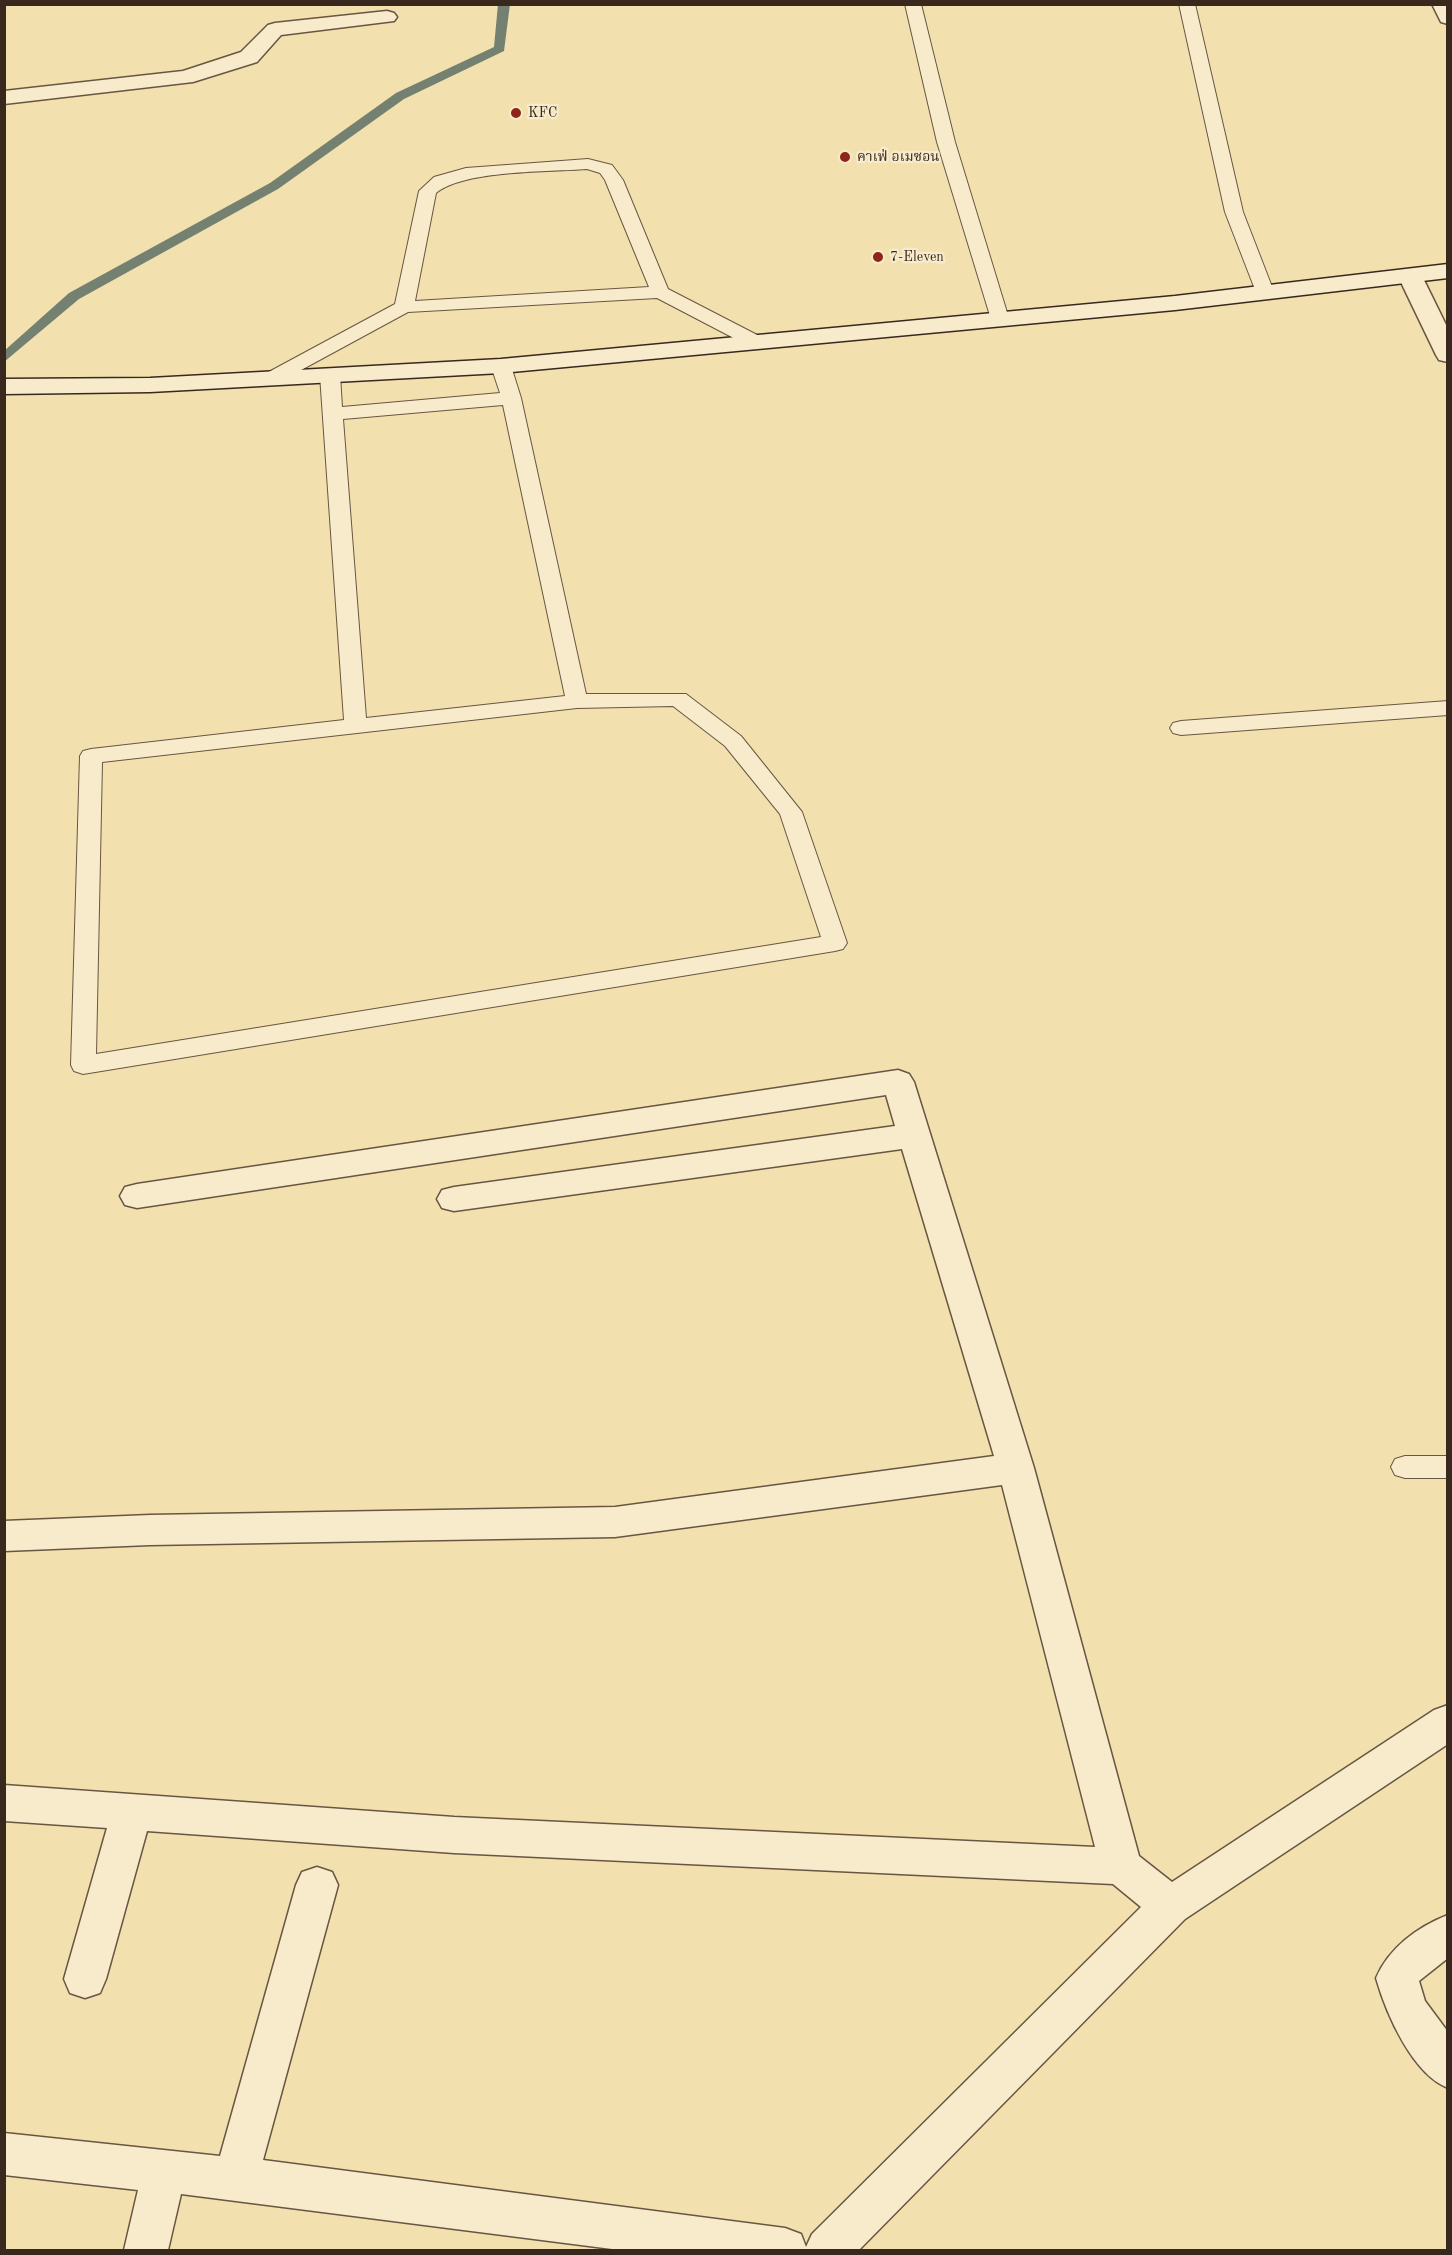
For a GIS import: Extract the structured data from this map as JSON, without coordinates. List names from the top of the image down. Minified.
{"places":["KFC","คาเฟ่ อเมซอน","7-Eleven"]}
